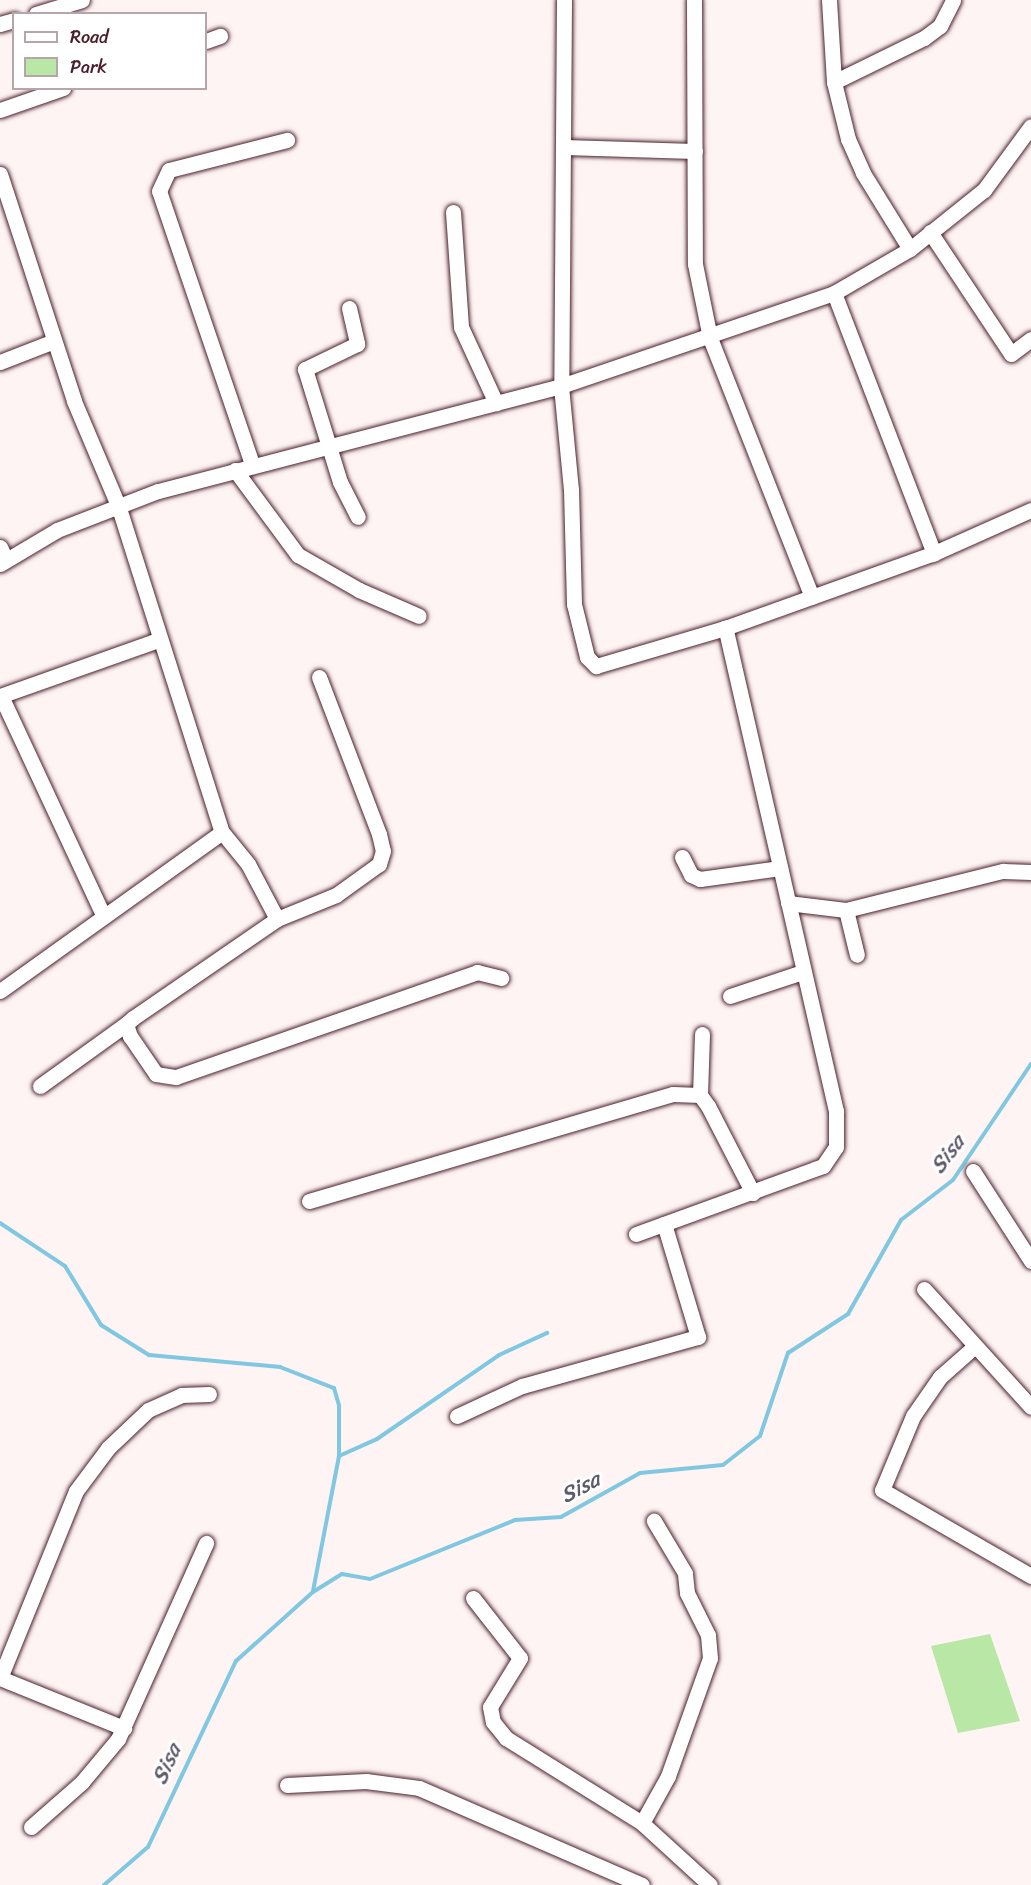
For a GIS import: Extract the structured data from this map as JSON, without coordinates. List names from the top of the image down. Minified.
{"water":["Sisa"],"legend":["Road","Park"]}
